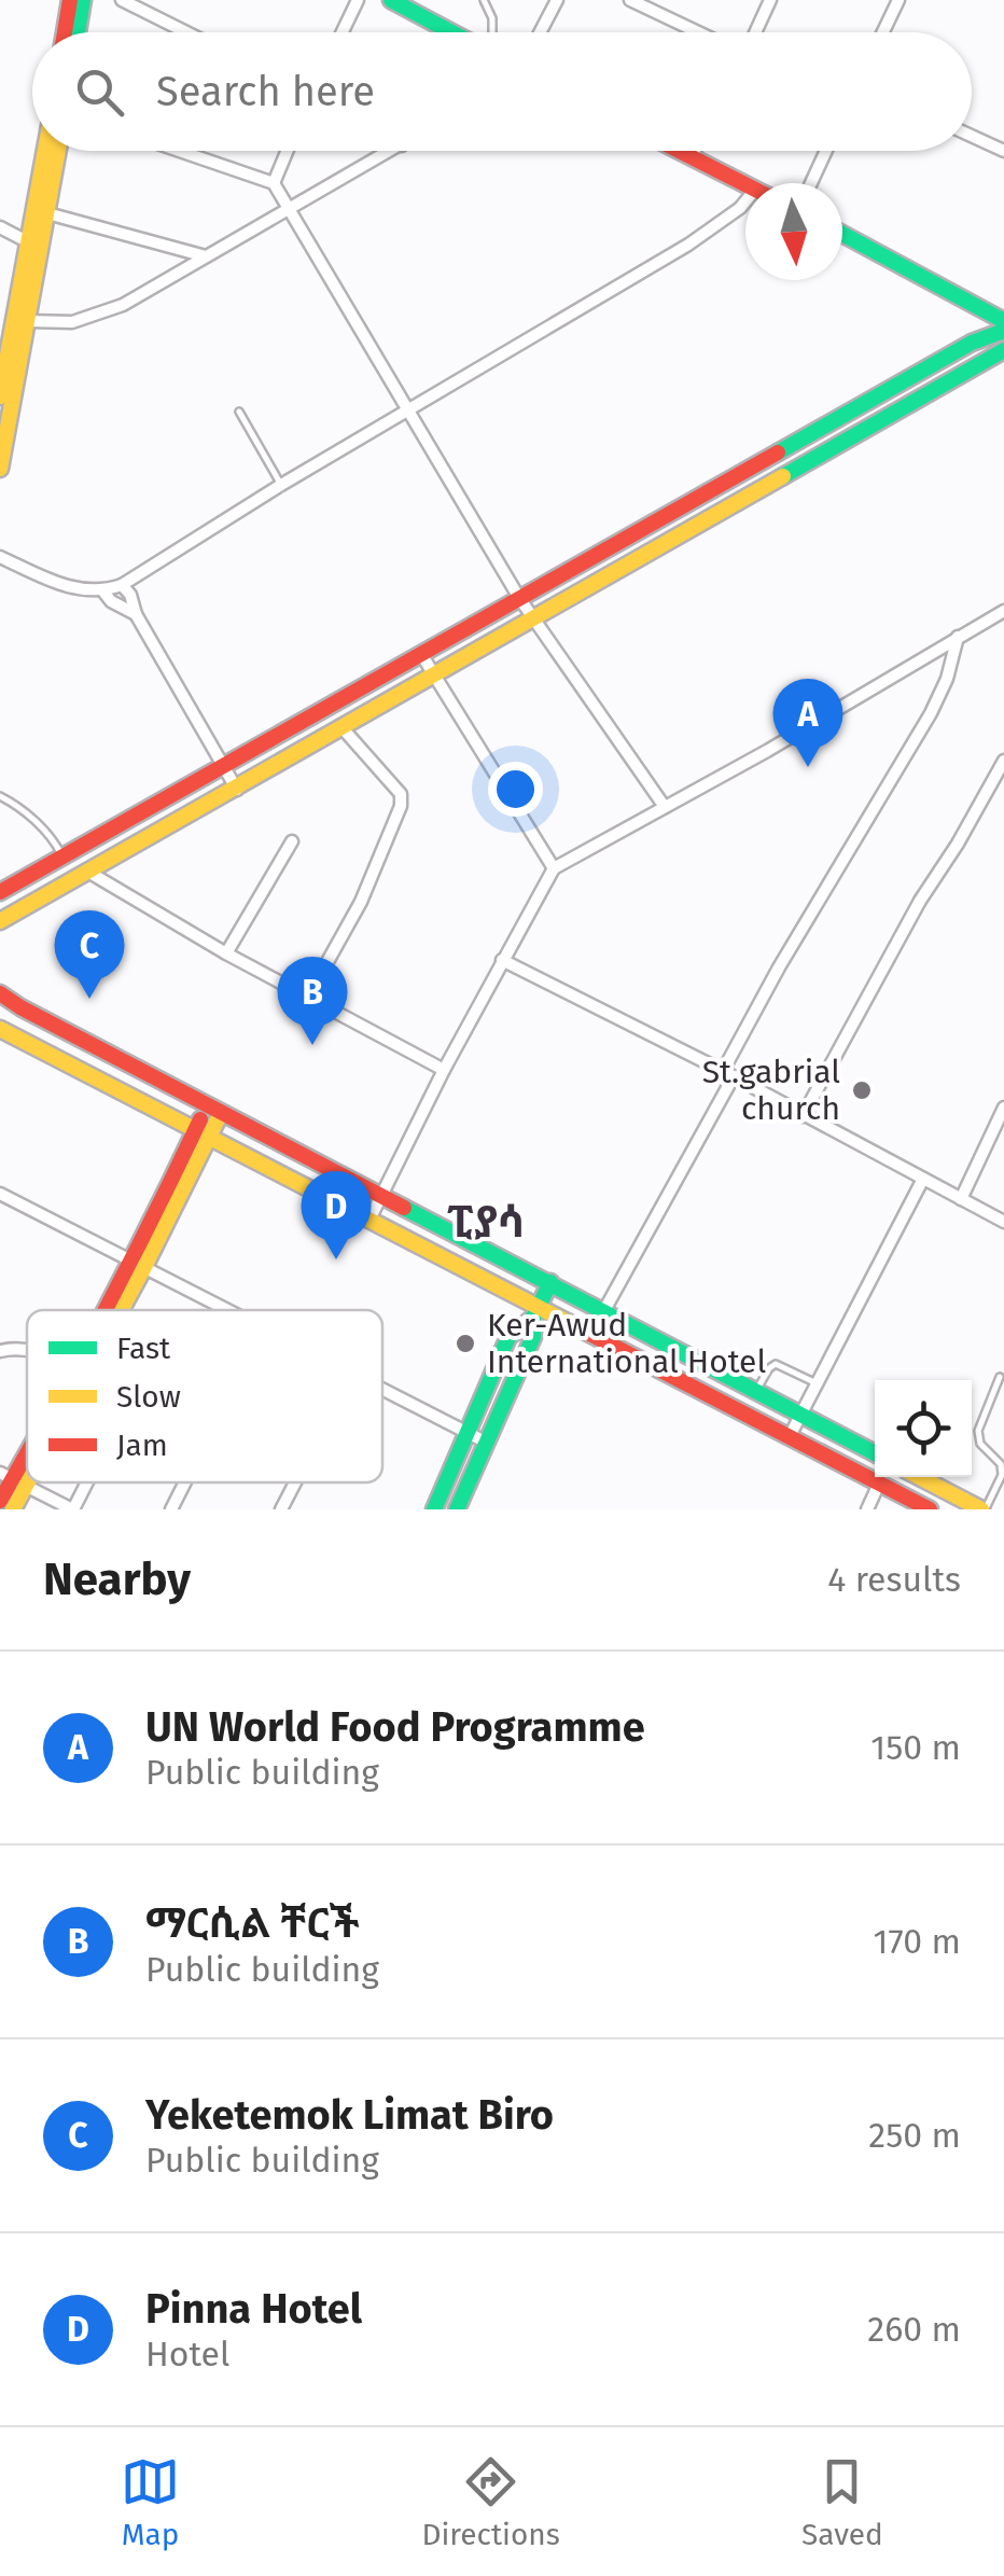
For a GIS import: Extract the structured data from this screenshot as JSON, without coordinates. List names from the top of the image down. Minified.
{"districts":["ፒያሳ"],"places":["St.gabrial church","Ker-Awud International Hotel"],"legend":["Fast","Slow","Jam"],"north":"bottom","page":{"search":"Search here","pins":["A","C","B","D"],"heading":["Nearby","4 results"],"list":[{"mark":"A","name":"UN World Food Programme","note":"Public building","value":"150 m"},{"mark":"B","name":"ማርሲል ቸርች","note":"Public building","value":"170 m"},{"mark":"C","name":"Yeketemok Limat Biro","note":"Public building","value":"250 m"},{"mark":"D","name":"Pinna Hotel","note":"Hotel","value":"260 m"}],"nav":["Map","Directions","Saved"]}}
